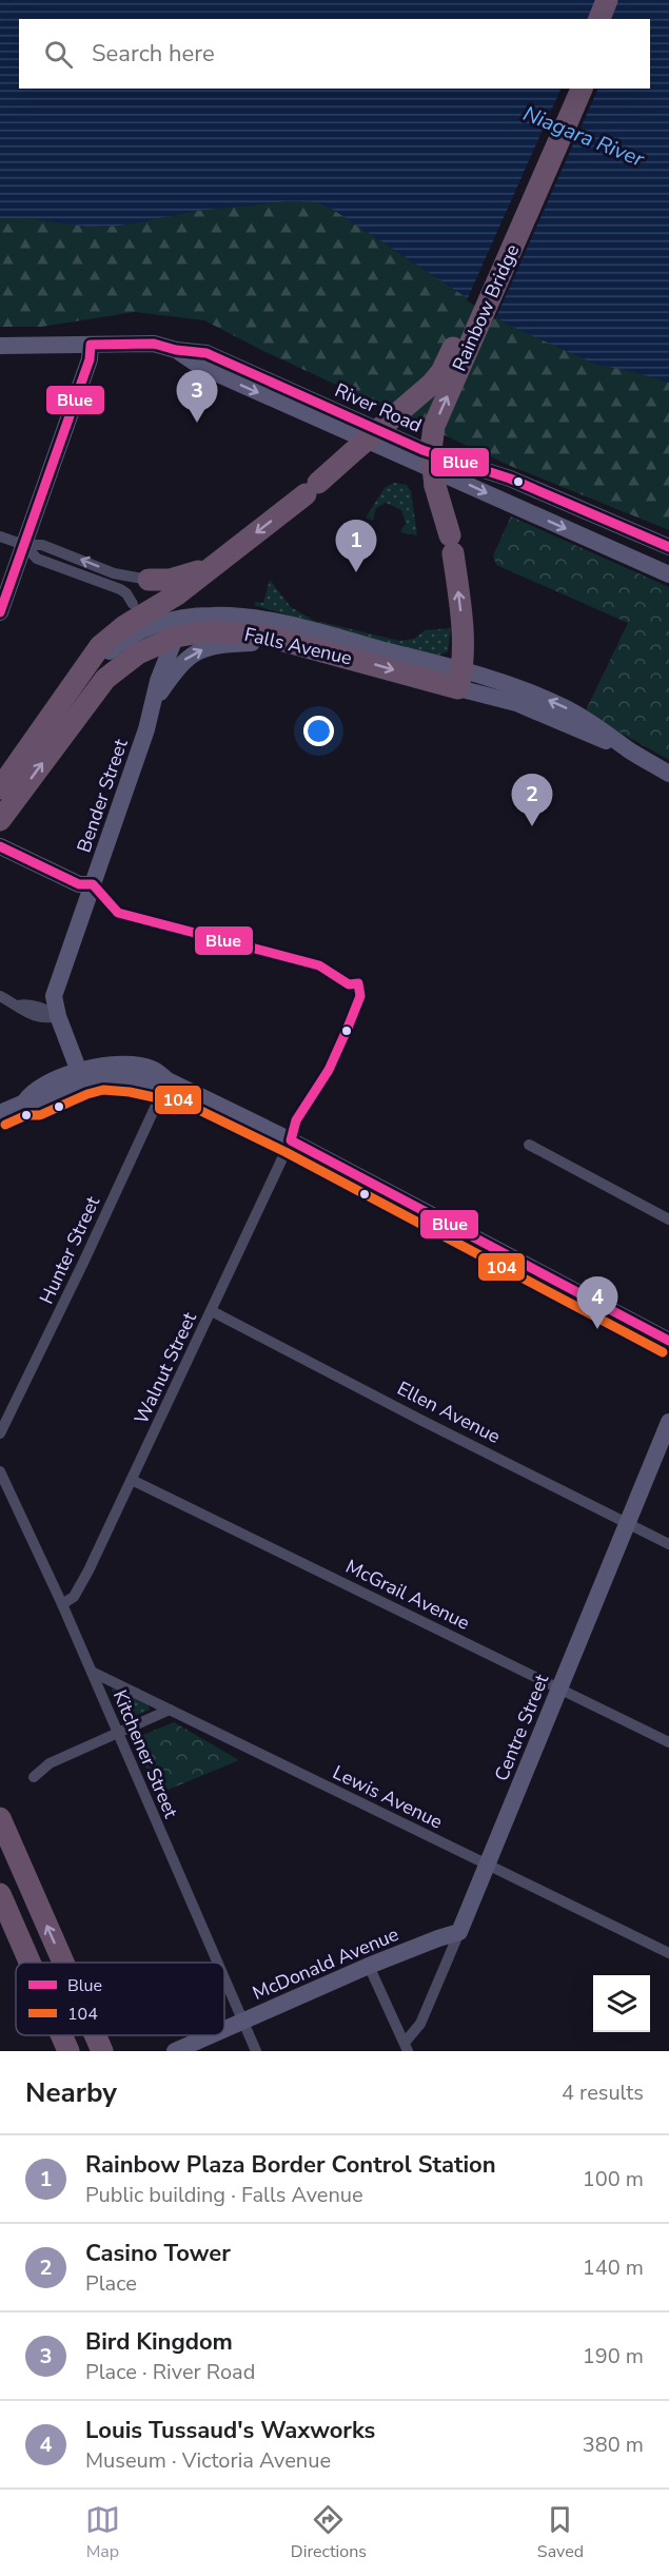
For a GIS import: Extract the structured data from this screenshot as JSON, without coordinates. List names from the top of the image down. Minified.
{"streets":{"highway":["Rainbow Bridge","Falls Avenue"],"main road":["River Road","Bender Street","Centre Street","McDonald Avenue"],"street":["Hunter Street","Walnut Street","Ellen Avenue","McGrail Avenue","Kitchener Street","Lewis Avenue"]},"crossings":[["Rainbow Bridge","Falls Avenue"],["Falls Avenue","Bender Street"],["Walnut Street","Ellen Avenue"],["Walnut Street","McGrail Avenue"],["Walnut Street","Kitchener Street"],["Ellen Avenue","Centre Street"],["McGrail Avenue","Centre Street"],["Centre Street","Lewis Avenue"],["Centre Street","McDonald Avenue"],["Kitchener Street","Lewis Avenue"],["Kitchener Street","McDonald Avenue"]],"water":["Niagara River"],"lines":["transit line Blue","transit line 104"],"legend":["Blue","104"],"page":{"search":"Search here","pins":["3","1","2","4"],"heading":["Nearby","4 results"],"list":[{"mark":"1","name":"Rainbow Plaza Border Control Station","note":"Public building · Falls Avenue","value":"100 m"},{"mark":"2","name":"Casino Tower","note":"Place","value":"140 m"},{"mark":"3","name":"Bird Kingdom","note":"Place · River Road","value":"190 m"},{"mark":"4","name":"Louis Tussaud's Waxworks","note":"Museum · Victoria Avenue","value":"380 m"}],"nav":["Map","Directions","Saved"]}}
